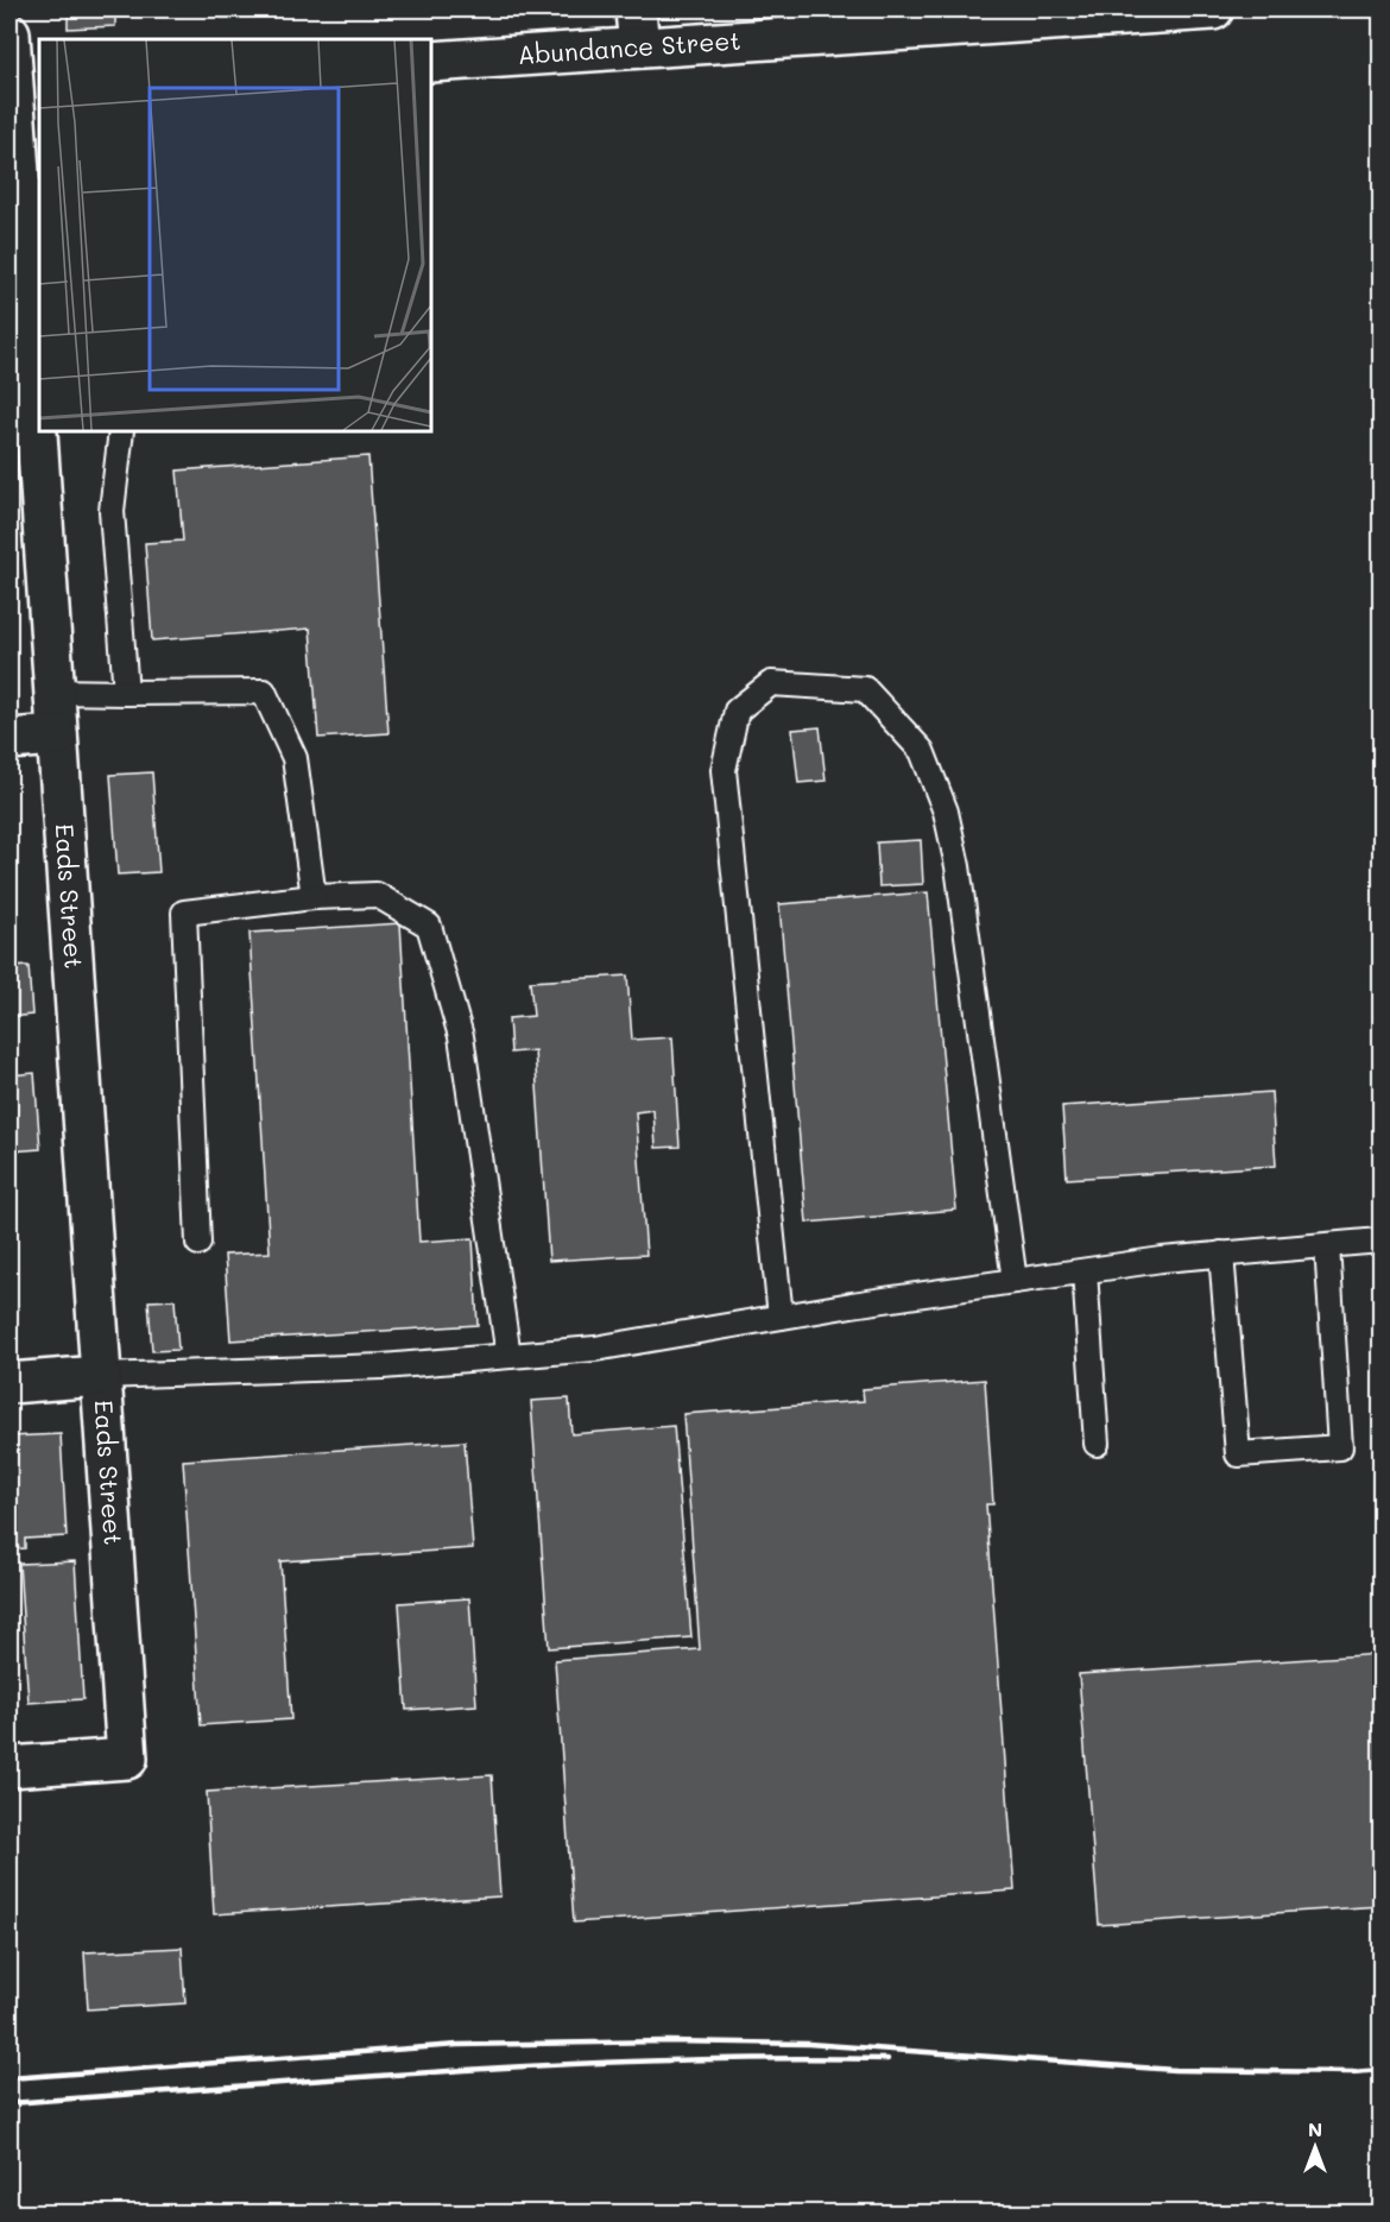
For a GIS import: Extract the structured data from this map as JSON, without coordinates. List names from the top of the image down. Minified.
{"streets":{"street":["Abundance Street","Eads Street"]},"north":"top"}
